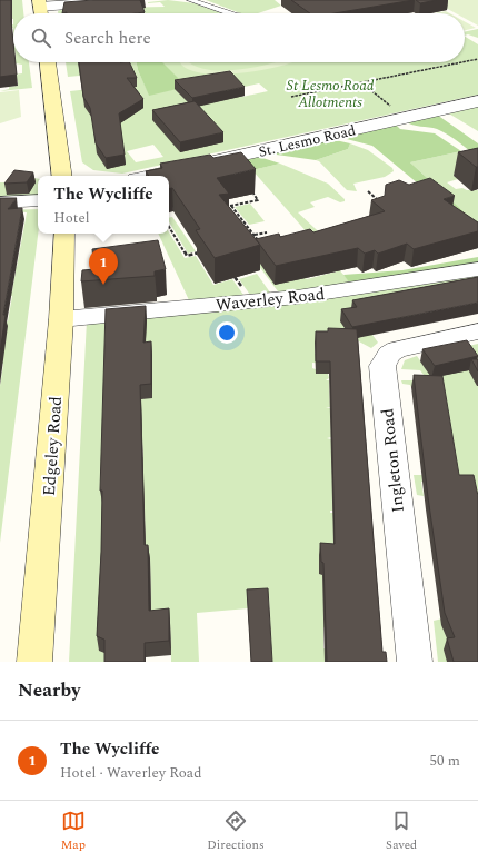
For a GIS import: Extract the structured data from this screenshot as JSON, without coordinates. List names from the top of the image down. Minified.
{"streets":{"main road":["Edgeley Road"],"street":["St. Lesmo Road","Waverley Road","Ingleton Road"]},"crossings":[["Waverley Road","Edgeley Road"]],"parks":["St Lesmo Road Allotments"],"page":{"search":"Search here","popup":["The Wycliffe","Hotel"],"pins":"1","heading":"Nearby","list":[{"mark":"1","name":"The Wycliffe","note":"Hotel · Waverley Road","value":"50 m"}],"nav":["Map","Directions","Saved"]}}
